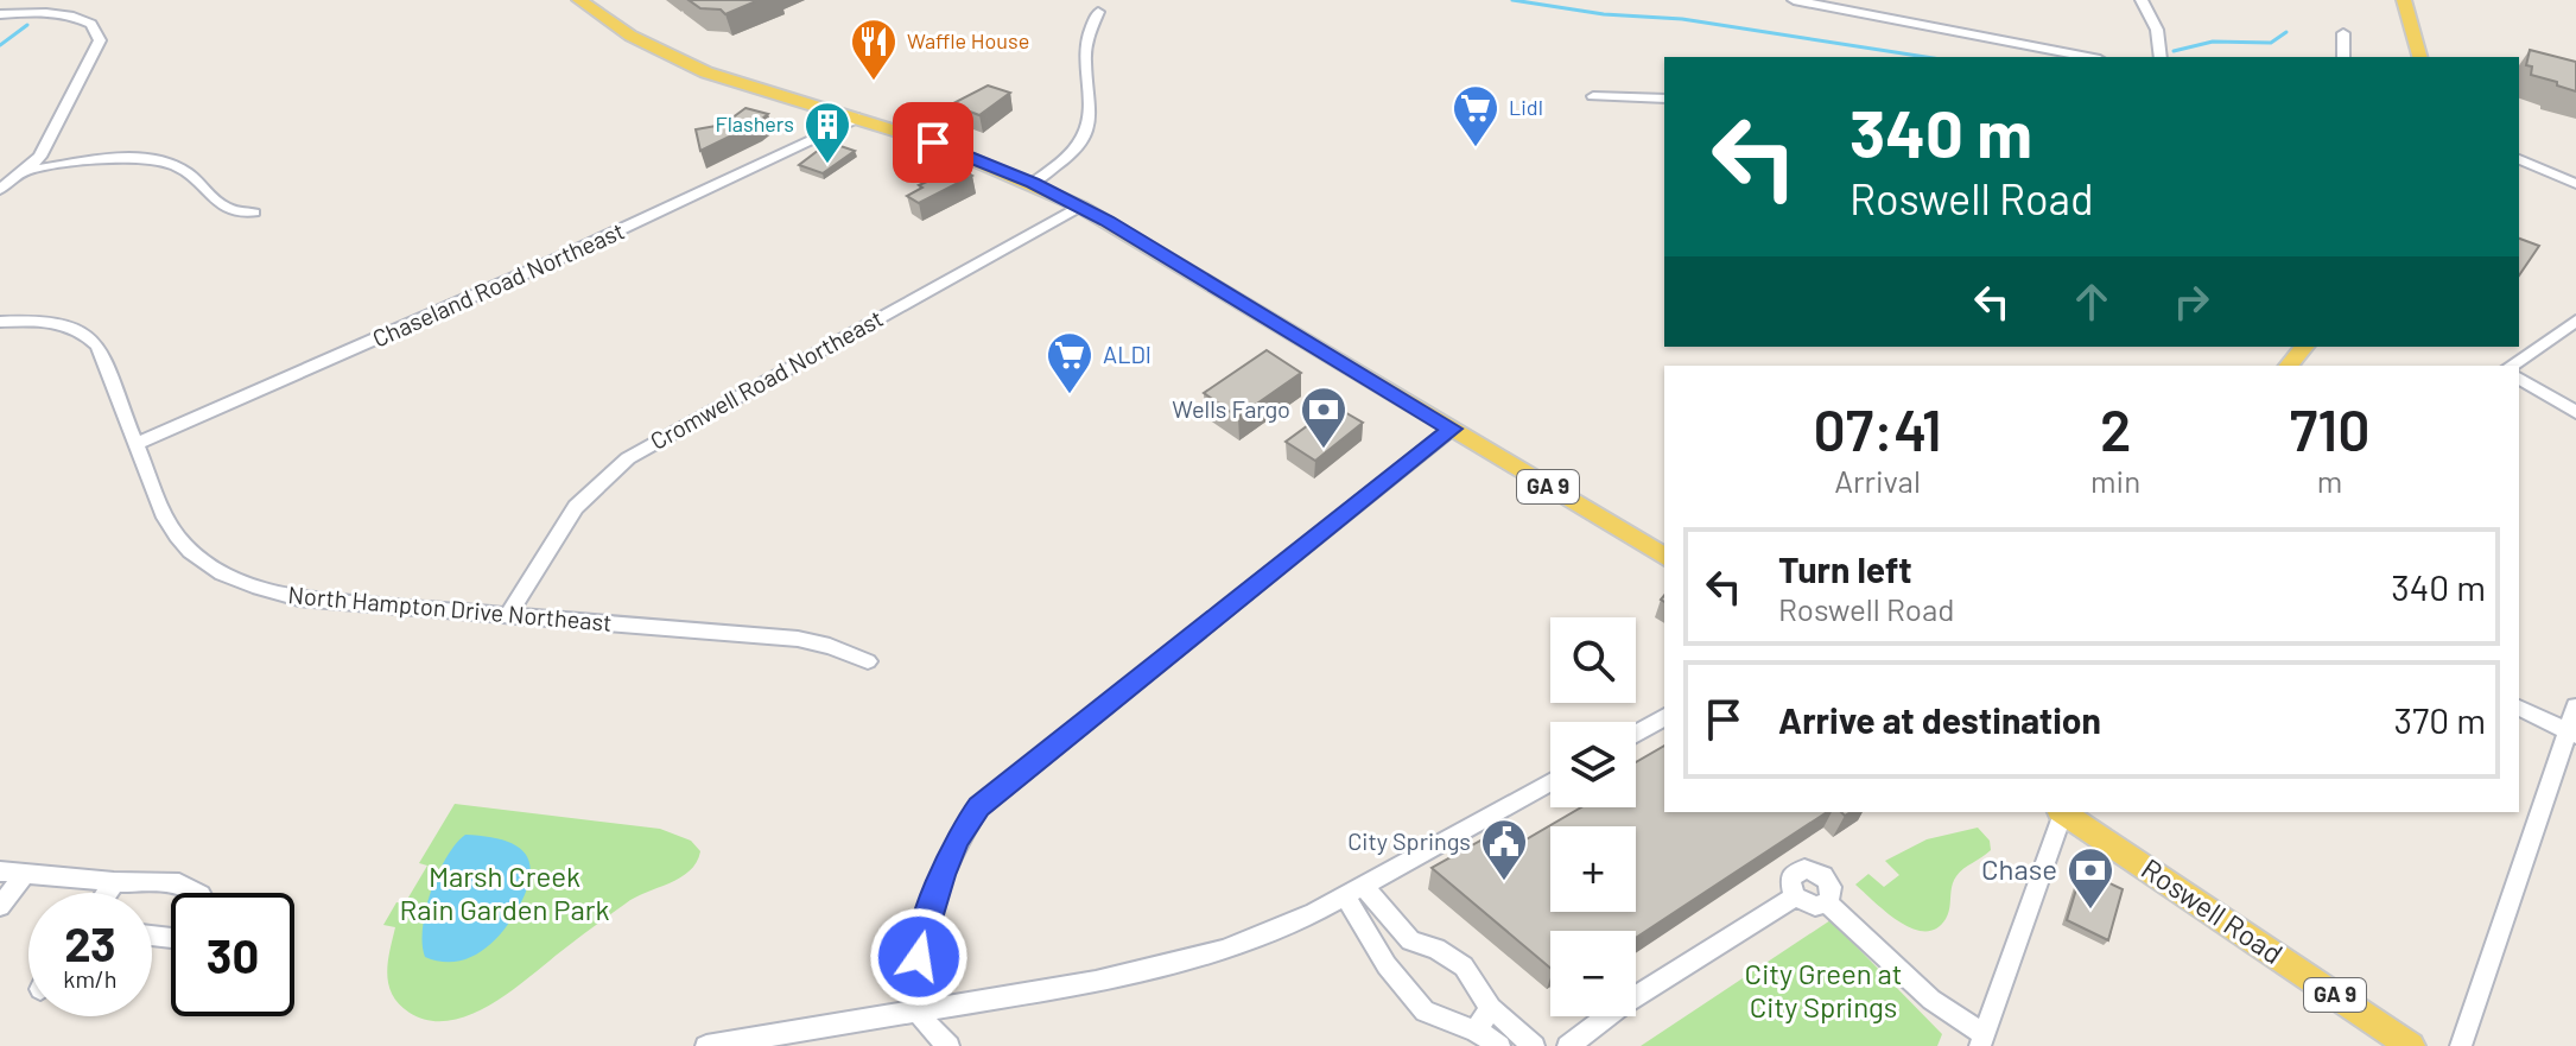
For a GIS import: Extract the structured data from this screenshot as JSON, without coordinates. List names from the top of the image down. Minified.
{"streets":{"main road":["GA 9","Roswell Road"],"street":["Chaseland Road Northeast","Cromwell Road Northeast","North Hampton Drive Northeast"]},"crossings":[["Chaseland Road Northeast","GA 9"],["Chaseland Road Northeast","North Hampton Drive Northeast"],["Cromwell Road Northeast","GA 9"],["Cromwell Road Northeast","North Hampton Drive Northeast"]],"parks":["Marsh Creek Rain Garden Park","City Green at City Springs"],"places":{"restaurant":["Waffle House"],"supermarket":["Lidl","ALDI"],"building":["Flashers"],"bank":["Wells Fargo","Chase"],"public building":["City Springs"]},"page":{"turn":["340 m","Roswell Road"],"eta":["07:41","Arrival","2","min","710","m"],"list":[{"name":"Turn left","note":"Roswell Road","value":"340 m"},{"name":"Arrive at destination","value":"370 m"}],"map_buttons":["+","−"],"speed":"23 km/h","limit":"30"}}
